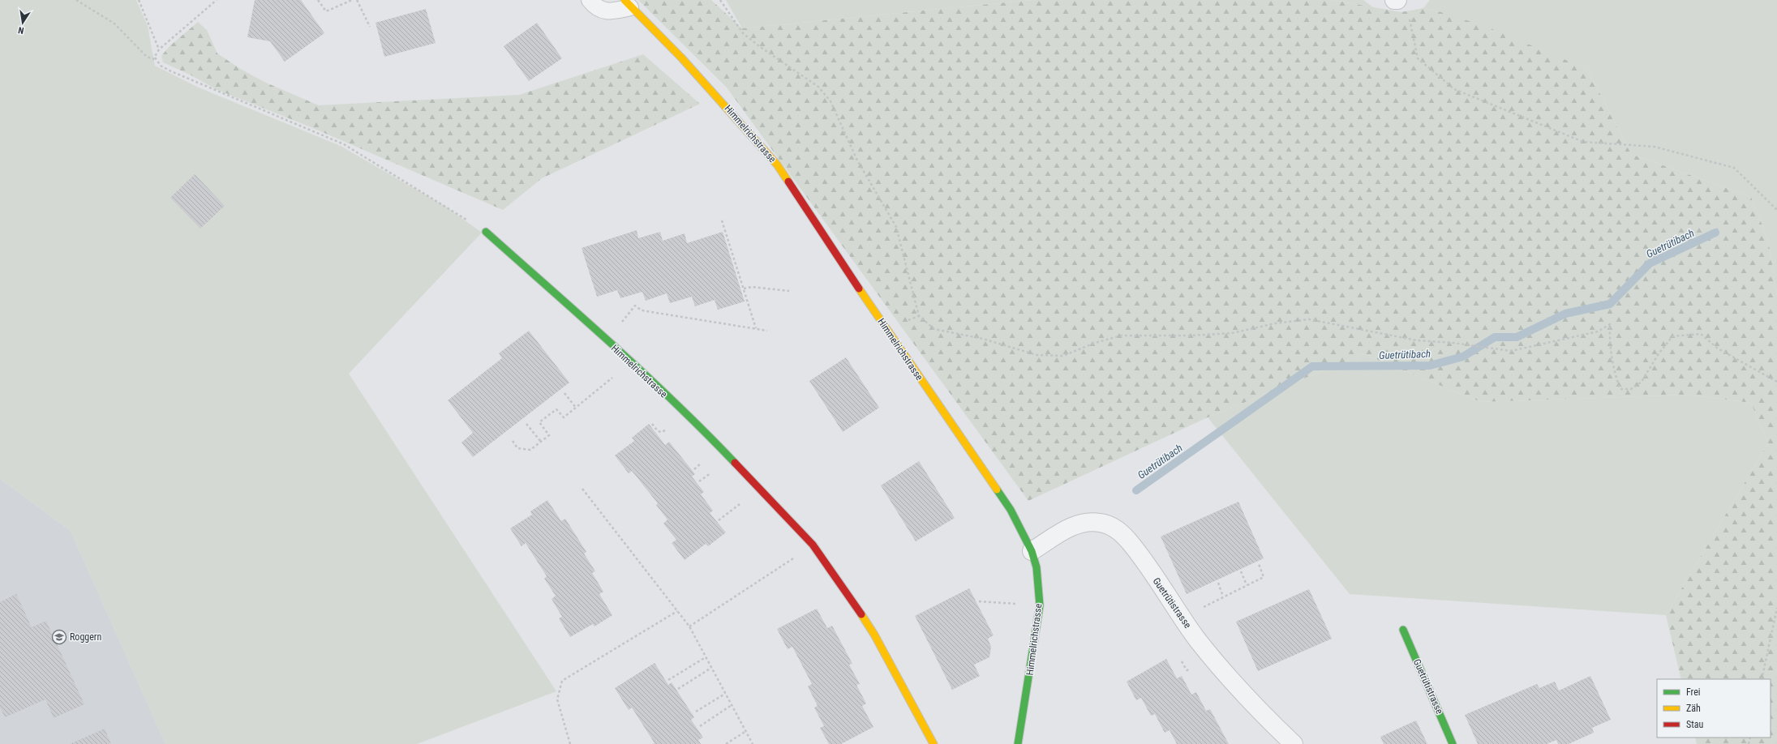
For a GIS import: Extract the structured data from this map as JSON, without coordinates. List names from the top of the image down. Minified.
{"streets":{"street":["Himmelrichstrasse","Guetrütistrasse"]},"crossings":[["Himmelrichstrasse","Guetrütistrasse"]],"water":["Guetrütibach"],"places":{"school or university":["Roggern"]},"legend":["Frei","Zäh","Stau"],"north":"bottom"}
